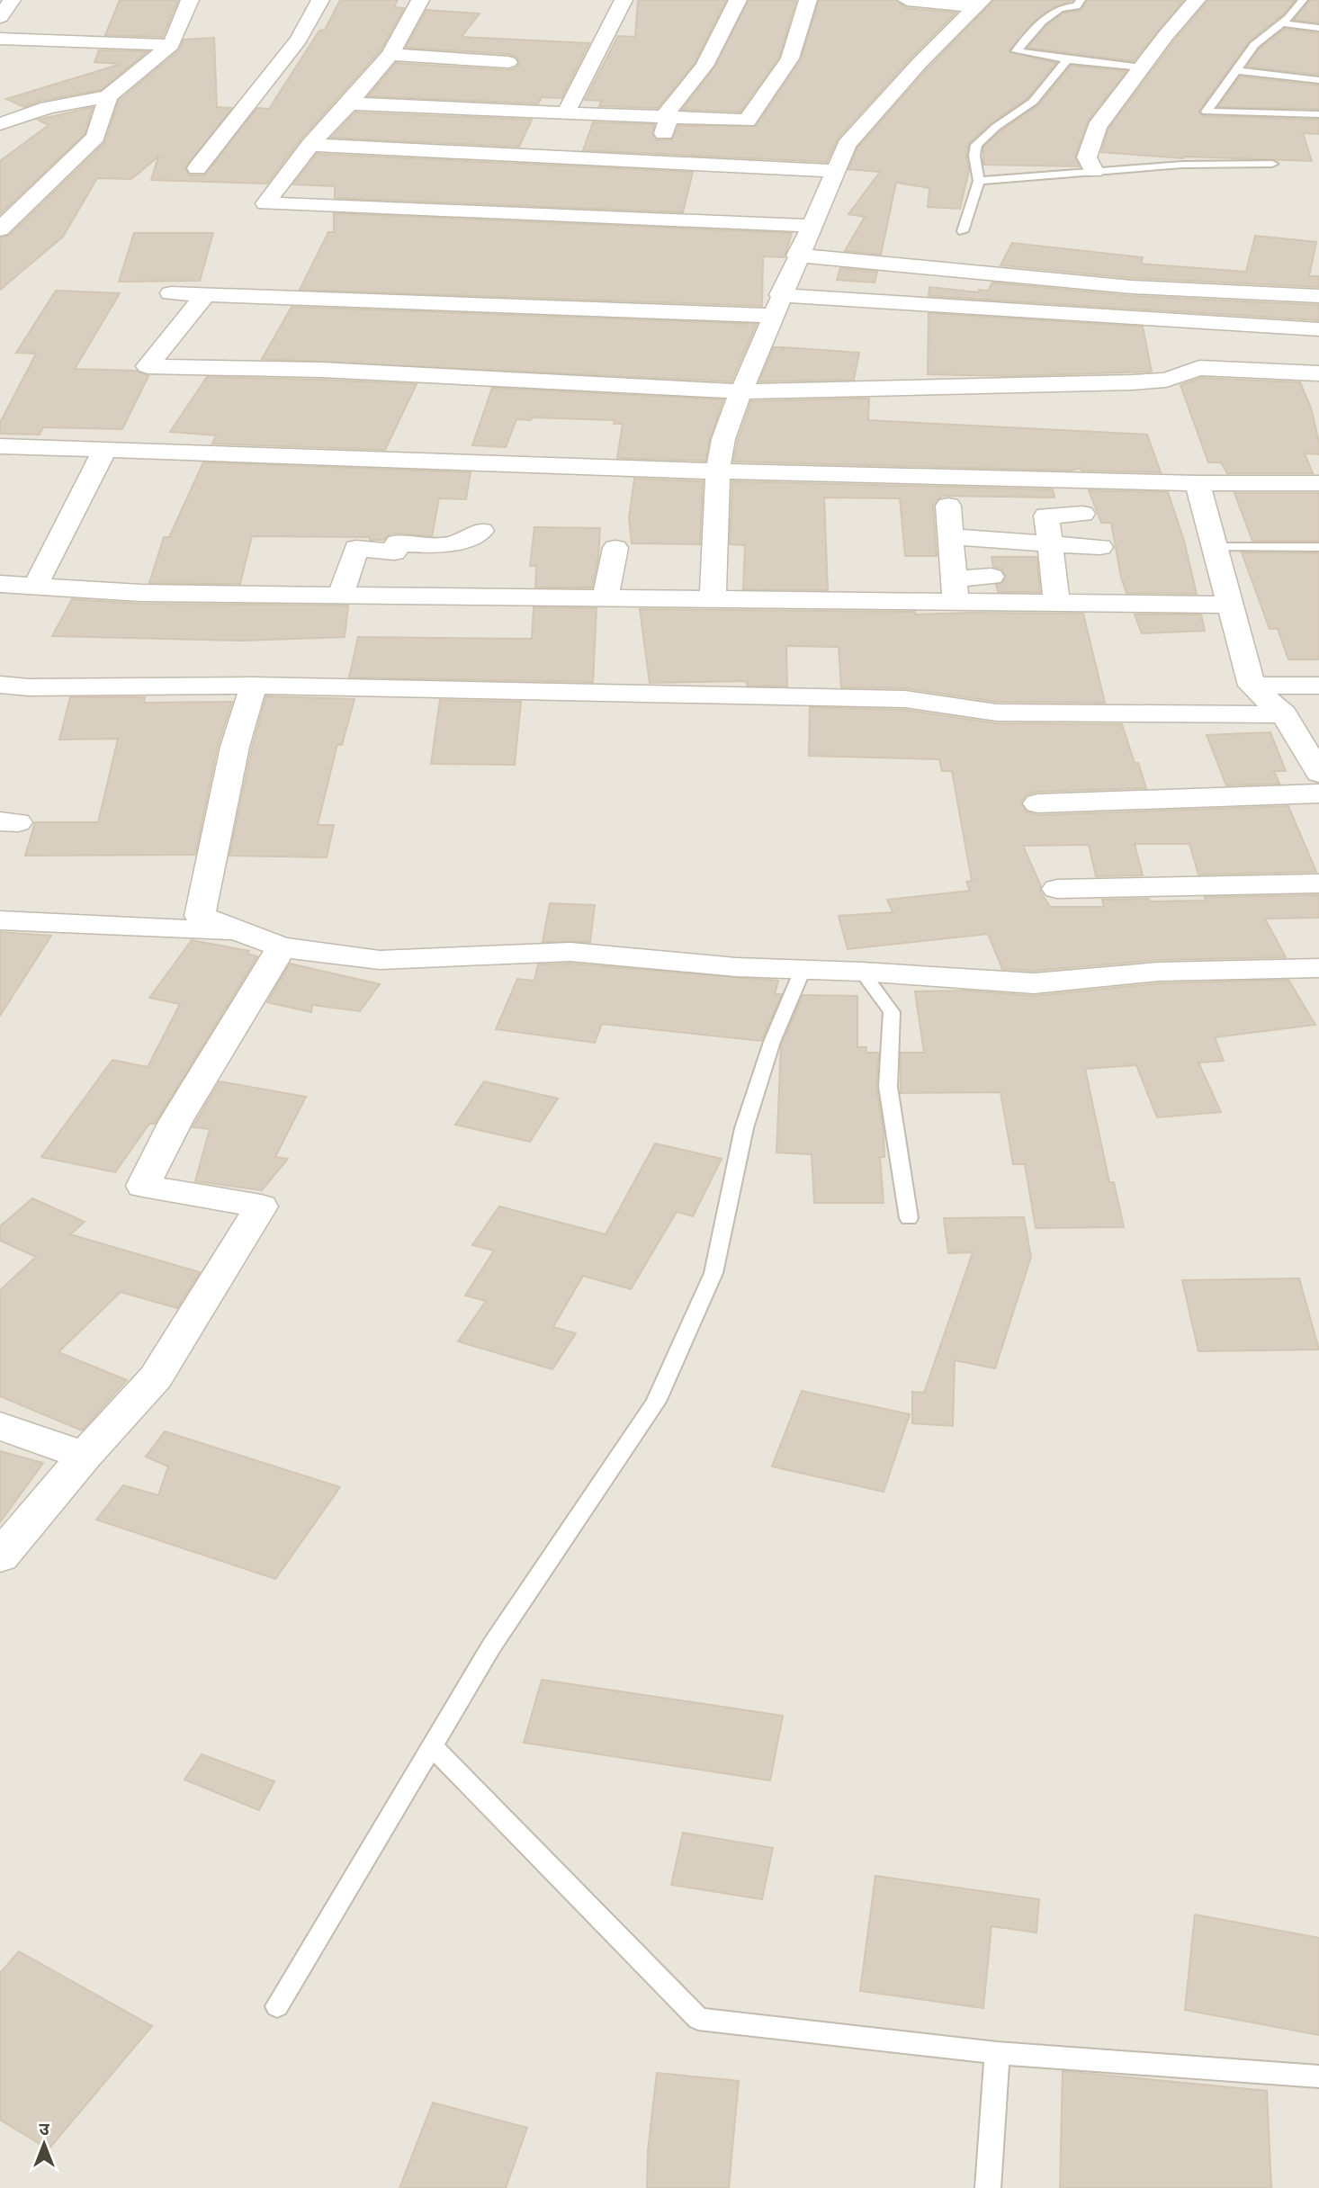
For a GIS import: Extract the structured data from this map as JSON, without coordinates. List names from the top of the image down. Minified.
{"north":"top"}
